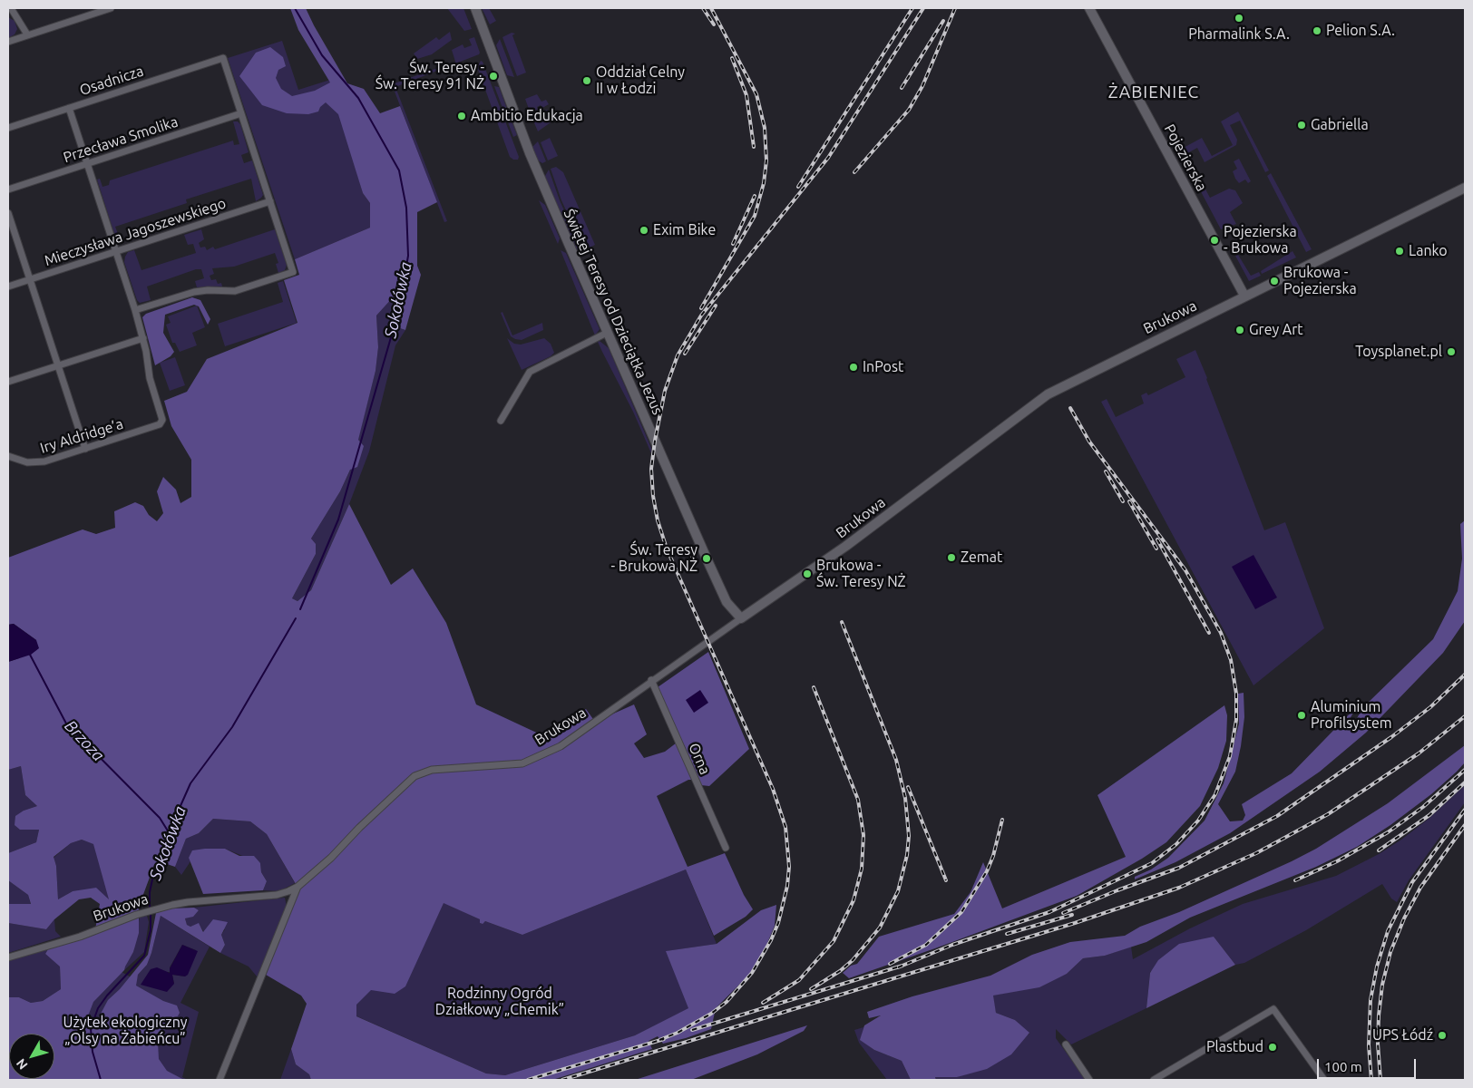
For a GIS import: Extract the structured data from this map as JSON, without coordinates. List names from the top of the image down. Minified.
{"streets":{"street":["Osadnicza","Przecława Smolika","Pojezierska","Mieczysława Jagoszewskiego","Świętej Teresy od Dzieciątka Jezus","Brukowa","Iry Aldridge’a","Orna"]},"crossings":[["Osadnicza","Przecława Smolika"],["Pojezierska","Brukowa"],["Świętej Teresy od Dzieciątka Jezus","Brukowa"],["Brukowa","Orna"]],"districts":["ŻABIENIEC"],"water":["Sokołówka","Brzoza"],"parks":["Rodzinny Ogród Działkowy „Chemik”","Użytek ekologiczny „Olsy na Żabieńcu”"],"places":["Pharmalink S.A.","Pelion S.A.","Św. Teresy - Św. Teresy 91 NŻ","Oddział Celny II w Łodzi","Ambitio Edukacja","Gabriella","Exim Bike","Pojezierska - Brukowa","Lanko","Brukowa - Pojezierska","Grey Art","Toysplanet.pl","InPost","Zemat","Św. Teresy - Brukowa NŻ","Brukowa - Św. Teresy NŻ","Aluminium Profilsystem","UPS Łódź","Plastbud"],"scale_bar":"100 m","north":"bottom left"}
